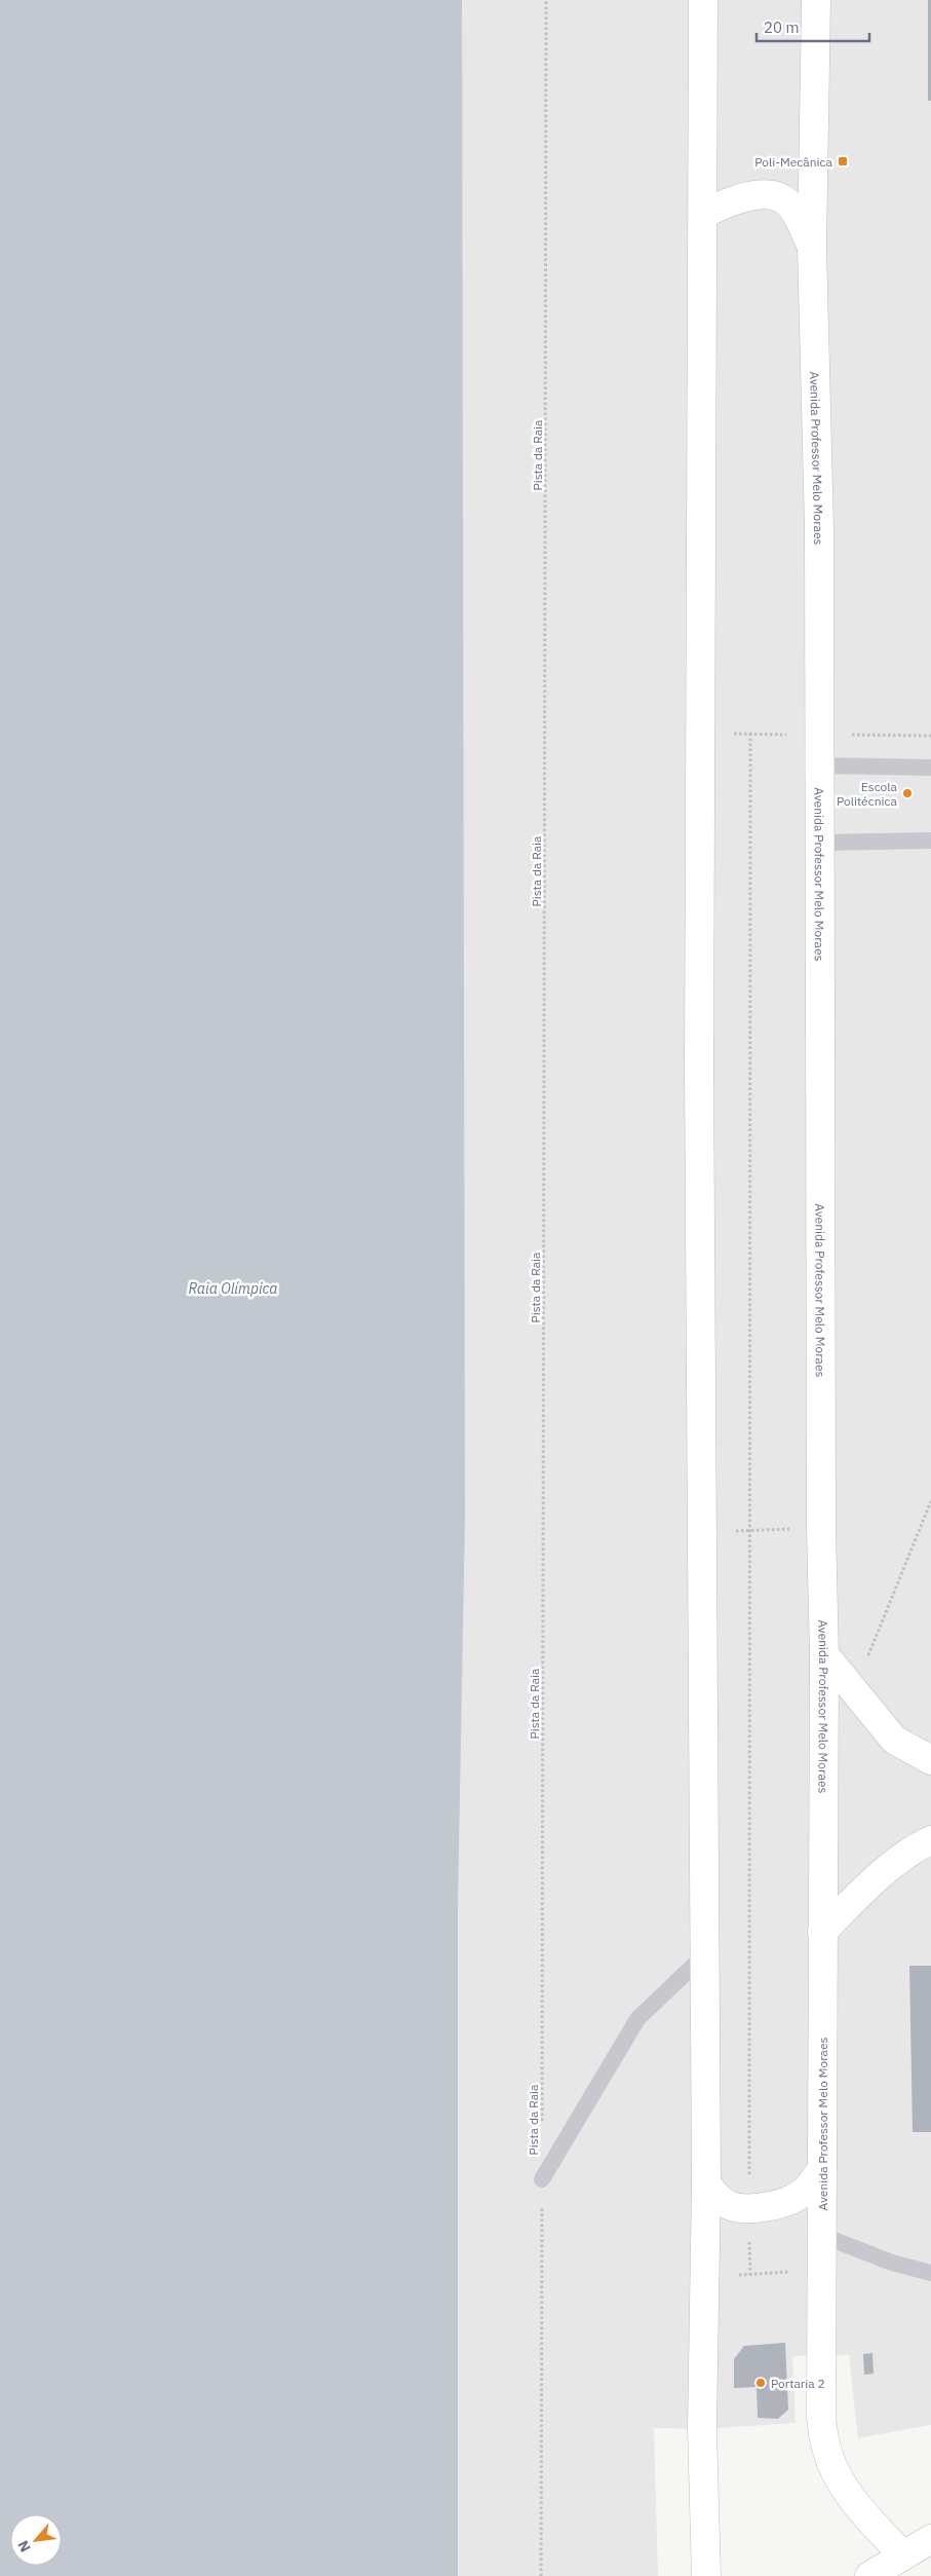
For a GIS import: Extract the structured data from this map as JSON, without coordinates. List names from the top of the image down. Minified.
{"streets":{"main road":["Avenida Professor Melo Moraes"],"path":["Pista da Raia"]},"water":["Raia Olímpica"],"places":{"transit":["Poli-Mecânica"],"other":["Escola Politécnica","Portaria 2"]},"scale_bar":"20 m","north":"bottom left"}
